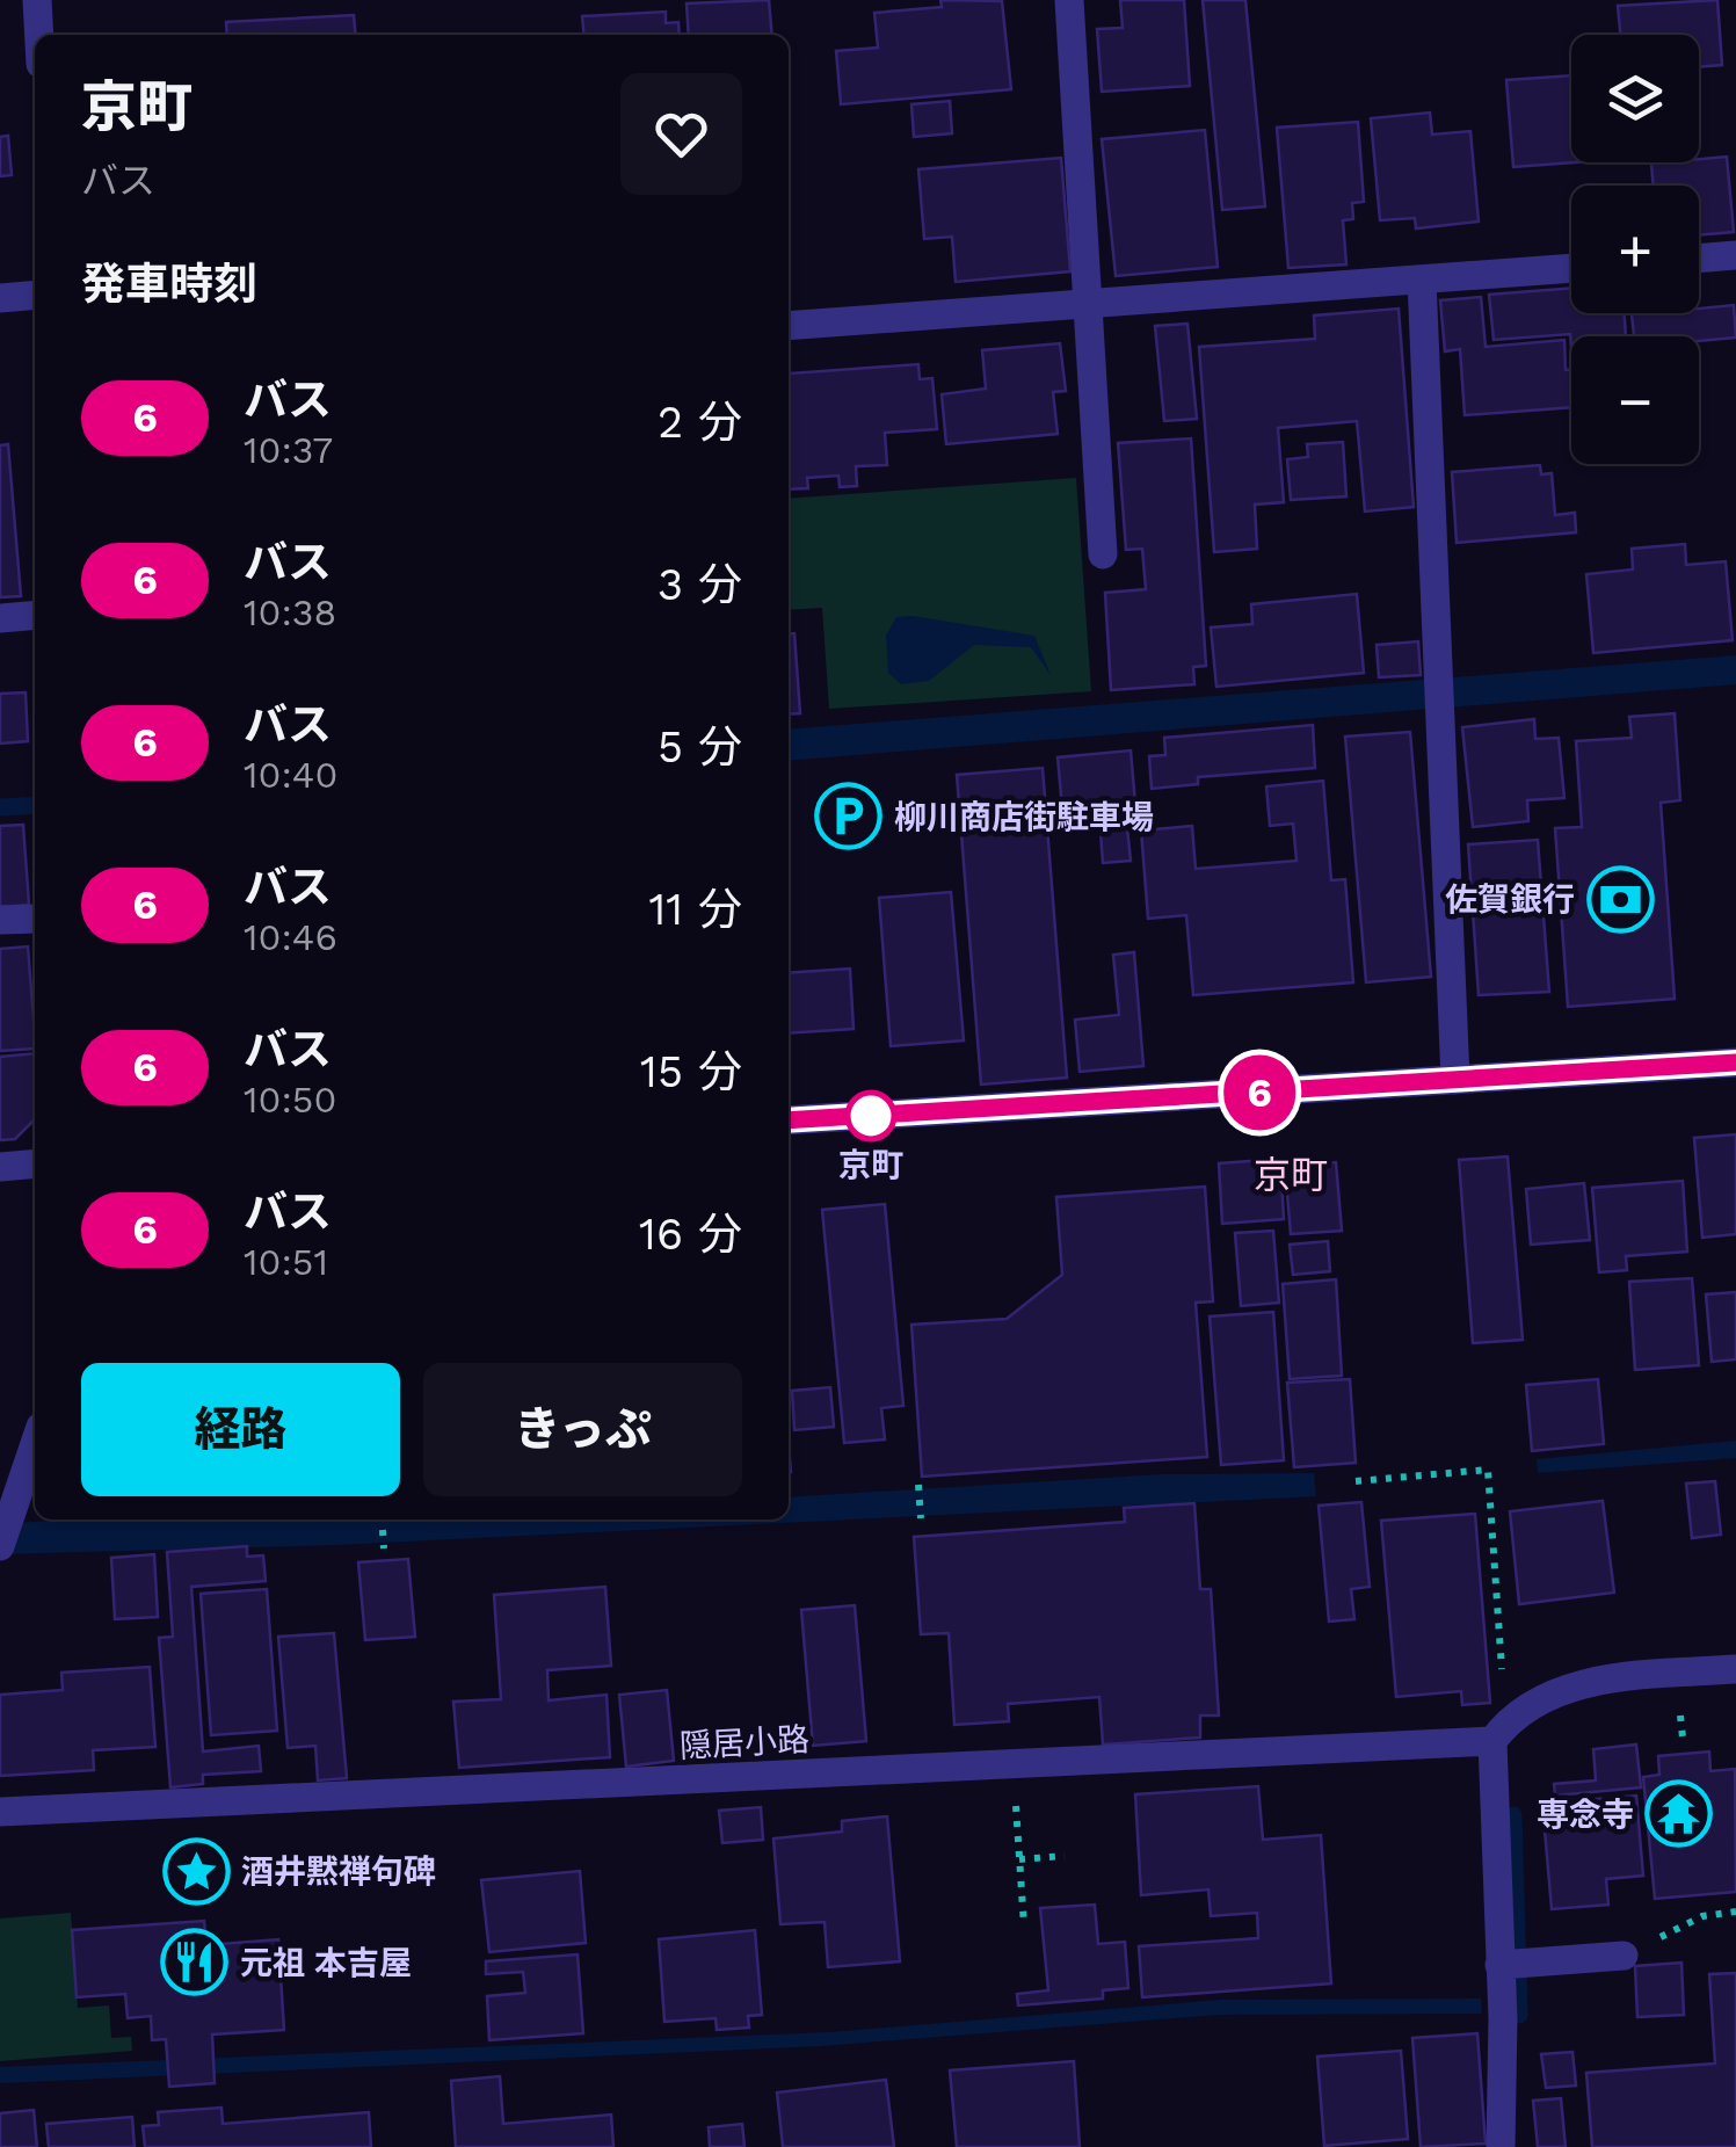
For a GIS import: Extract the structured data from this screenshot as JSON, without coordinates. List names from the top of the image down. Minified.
{"streets":{"street":["隠居小路"]},"districts":["京町"],"places":{"parking":["柳川商店街駐車場"],"bank":["佐賀銀行"],"other":["京町"],"temple":["専念寺"],"place":["酒井黙禅句碑"],"restaurant":["元祖 本吉屋"]},"lines":["bus line 6"],"page":{"on_map":"6","map_buttons":["+","−"],"heading":[["京町","バス"],"発車時刻"],"list":[{"mark":"6","name":"バス","note":"10:37","value":"2 分"},{"mark":"6","name":"バス","note":"10:38","value":"3 分"},{"mark":"6","name":"バス","note":"10:40","value":"5 分"},{"mark":"6","name":"バス","note":"10:46","value":"11 分"},{"mark":"6","name":"バス","note":"10:50","value":"15 分"},{"mark":"6","name":"バス","note":"10:51","value":"16 分"}],"buttons":["経路","きっぷ"]}}
